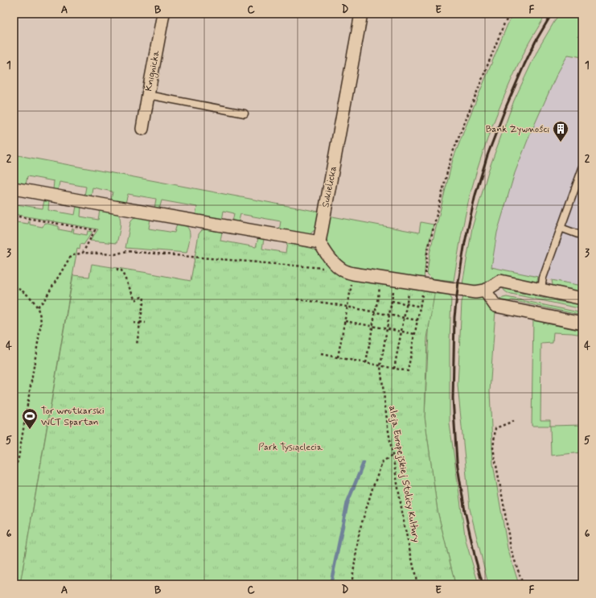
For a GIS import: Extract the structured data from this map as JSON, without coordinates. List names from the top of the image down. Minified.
{"streets":{"street":["Knignicka","Sukielicka"],"path":["aleja Europejskiej Stolicy Kultury"]},"parks":["Park Tysiąclecia"],"places":{"building":["Bank Żywności"],"sports":["Tor wrotkarski WCT Spartan"]},"grid":{"columns":["A","B","C","D","E","F"],"rows":["1","2","3","4","5","6"]}}
